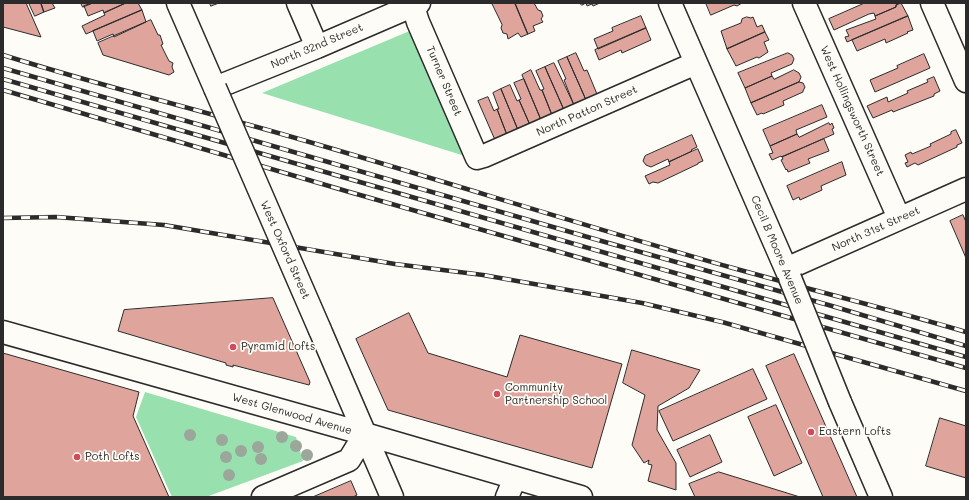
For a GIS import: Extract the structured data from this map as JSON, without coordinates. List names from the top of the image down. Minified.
{"streets":{"street":["North 32nd Street","Turner Street","North Patton Street","West Hollingsworth Street","North 31st Street","West Oxford Street","Cecil B Moore Avenue","West Glenwood Avenue"]},"crossings":[["North 32nd Street","Turner Street"],["North 32nd Street","West Oxford Street"],["Turner Street","North Patton Street"],["North Patton Street","Cecil B Moore Avenue"],["West Hollingsworth Street","North 31st Street"],["North 31st Street","Cecil B Moore Avenue"],["West Oxford Street","West Glenwood Avenue"]],"places":["Pyramid Lofts","Community Partnership School","Eastern Lofts","Poth Lofts"]}
